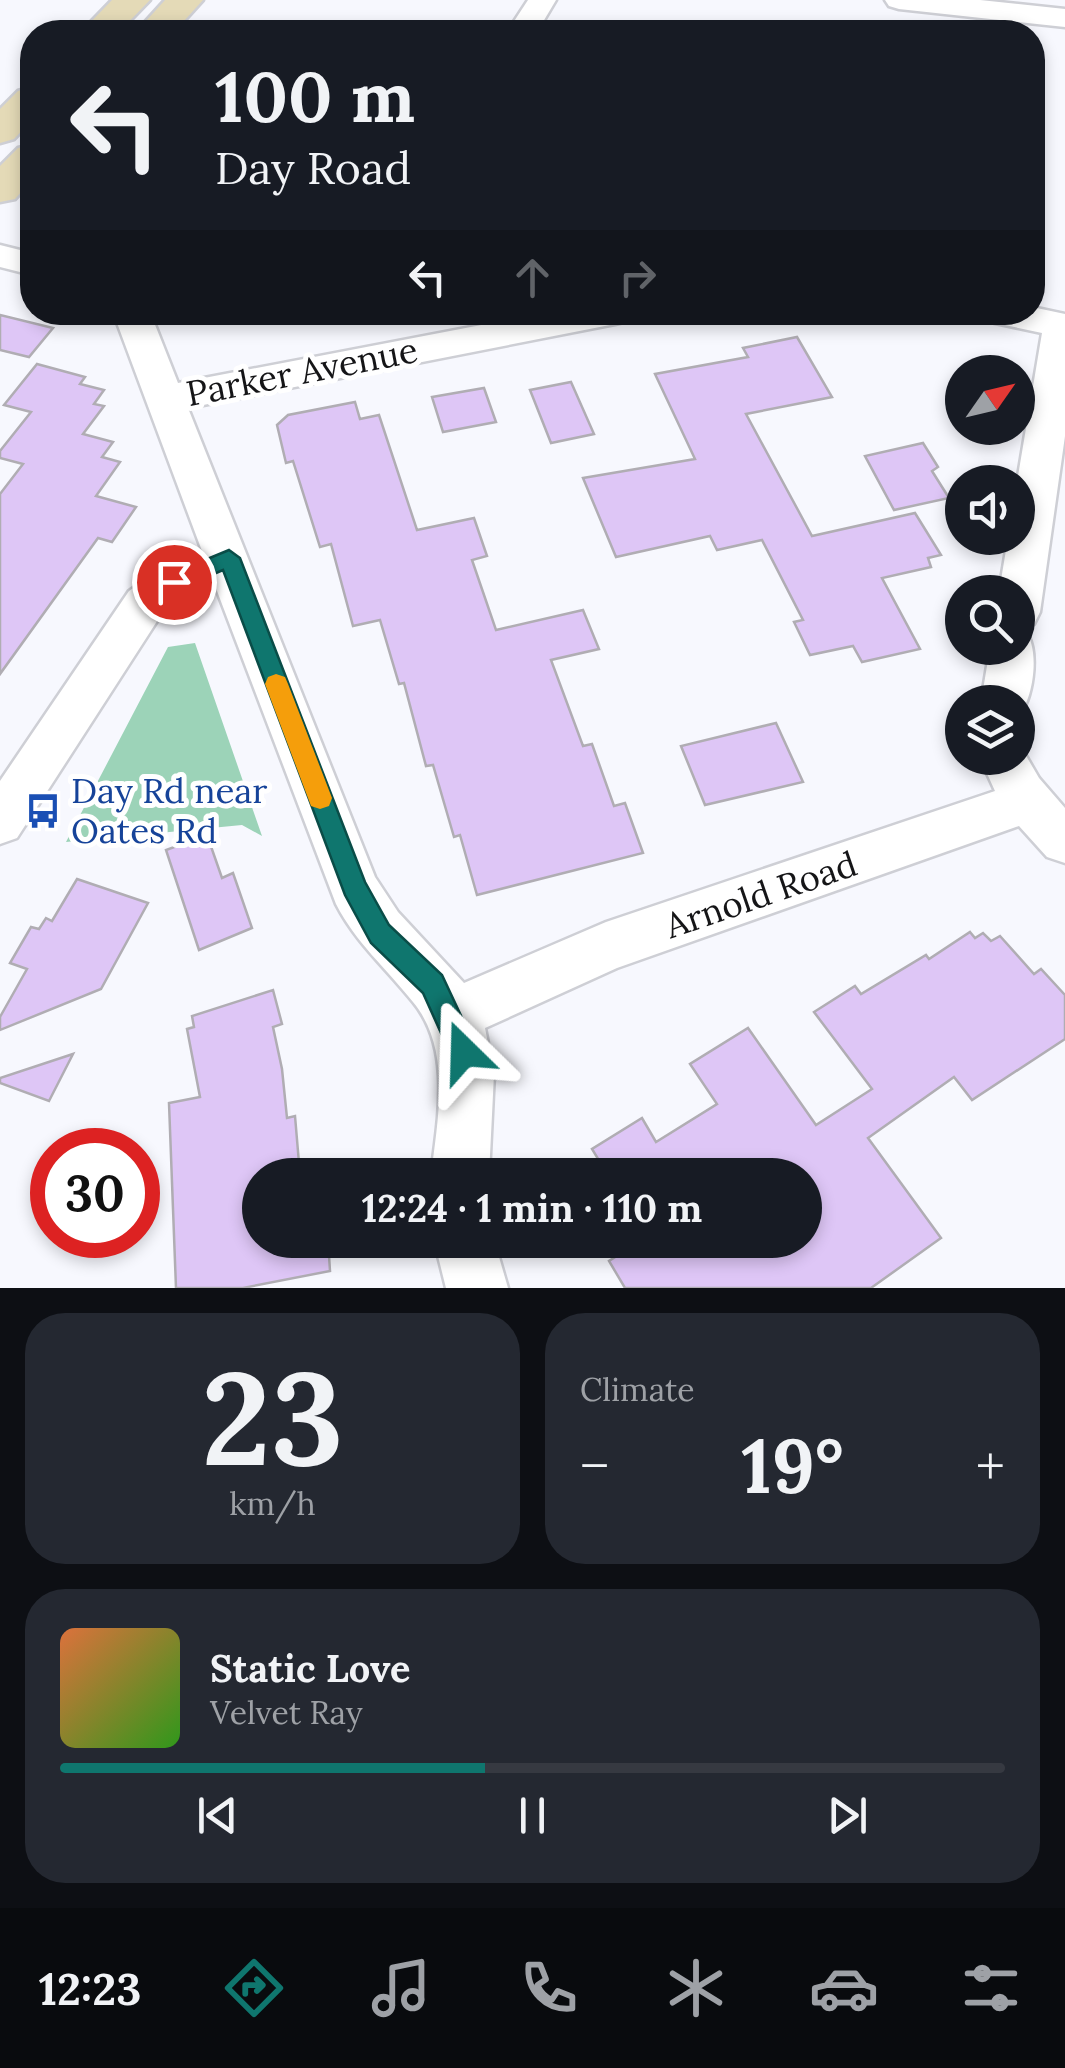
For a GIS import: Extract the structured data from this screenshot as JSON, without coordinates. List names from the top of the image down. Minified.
{"streets":{"street":["Parker Avenue","Arnold Road"]},"places":{"bus stop":["Day Rd near Oates Rd"]},"north":"top right","page":{"turn":["100 m","Day Road"],"limit":"30","trip":"12:24 · 1 min · 110 m","tile":[["23","km/h"],"Climate"],"heat":["−","19°","+"],"song":["Static Love","Velvet Ray"],"tabs":"12:23"}}
